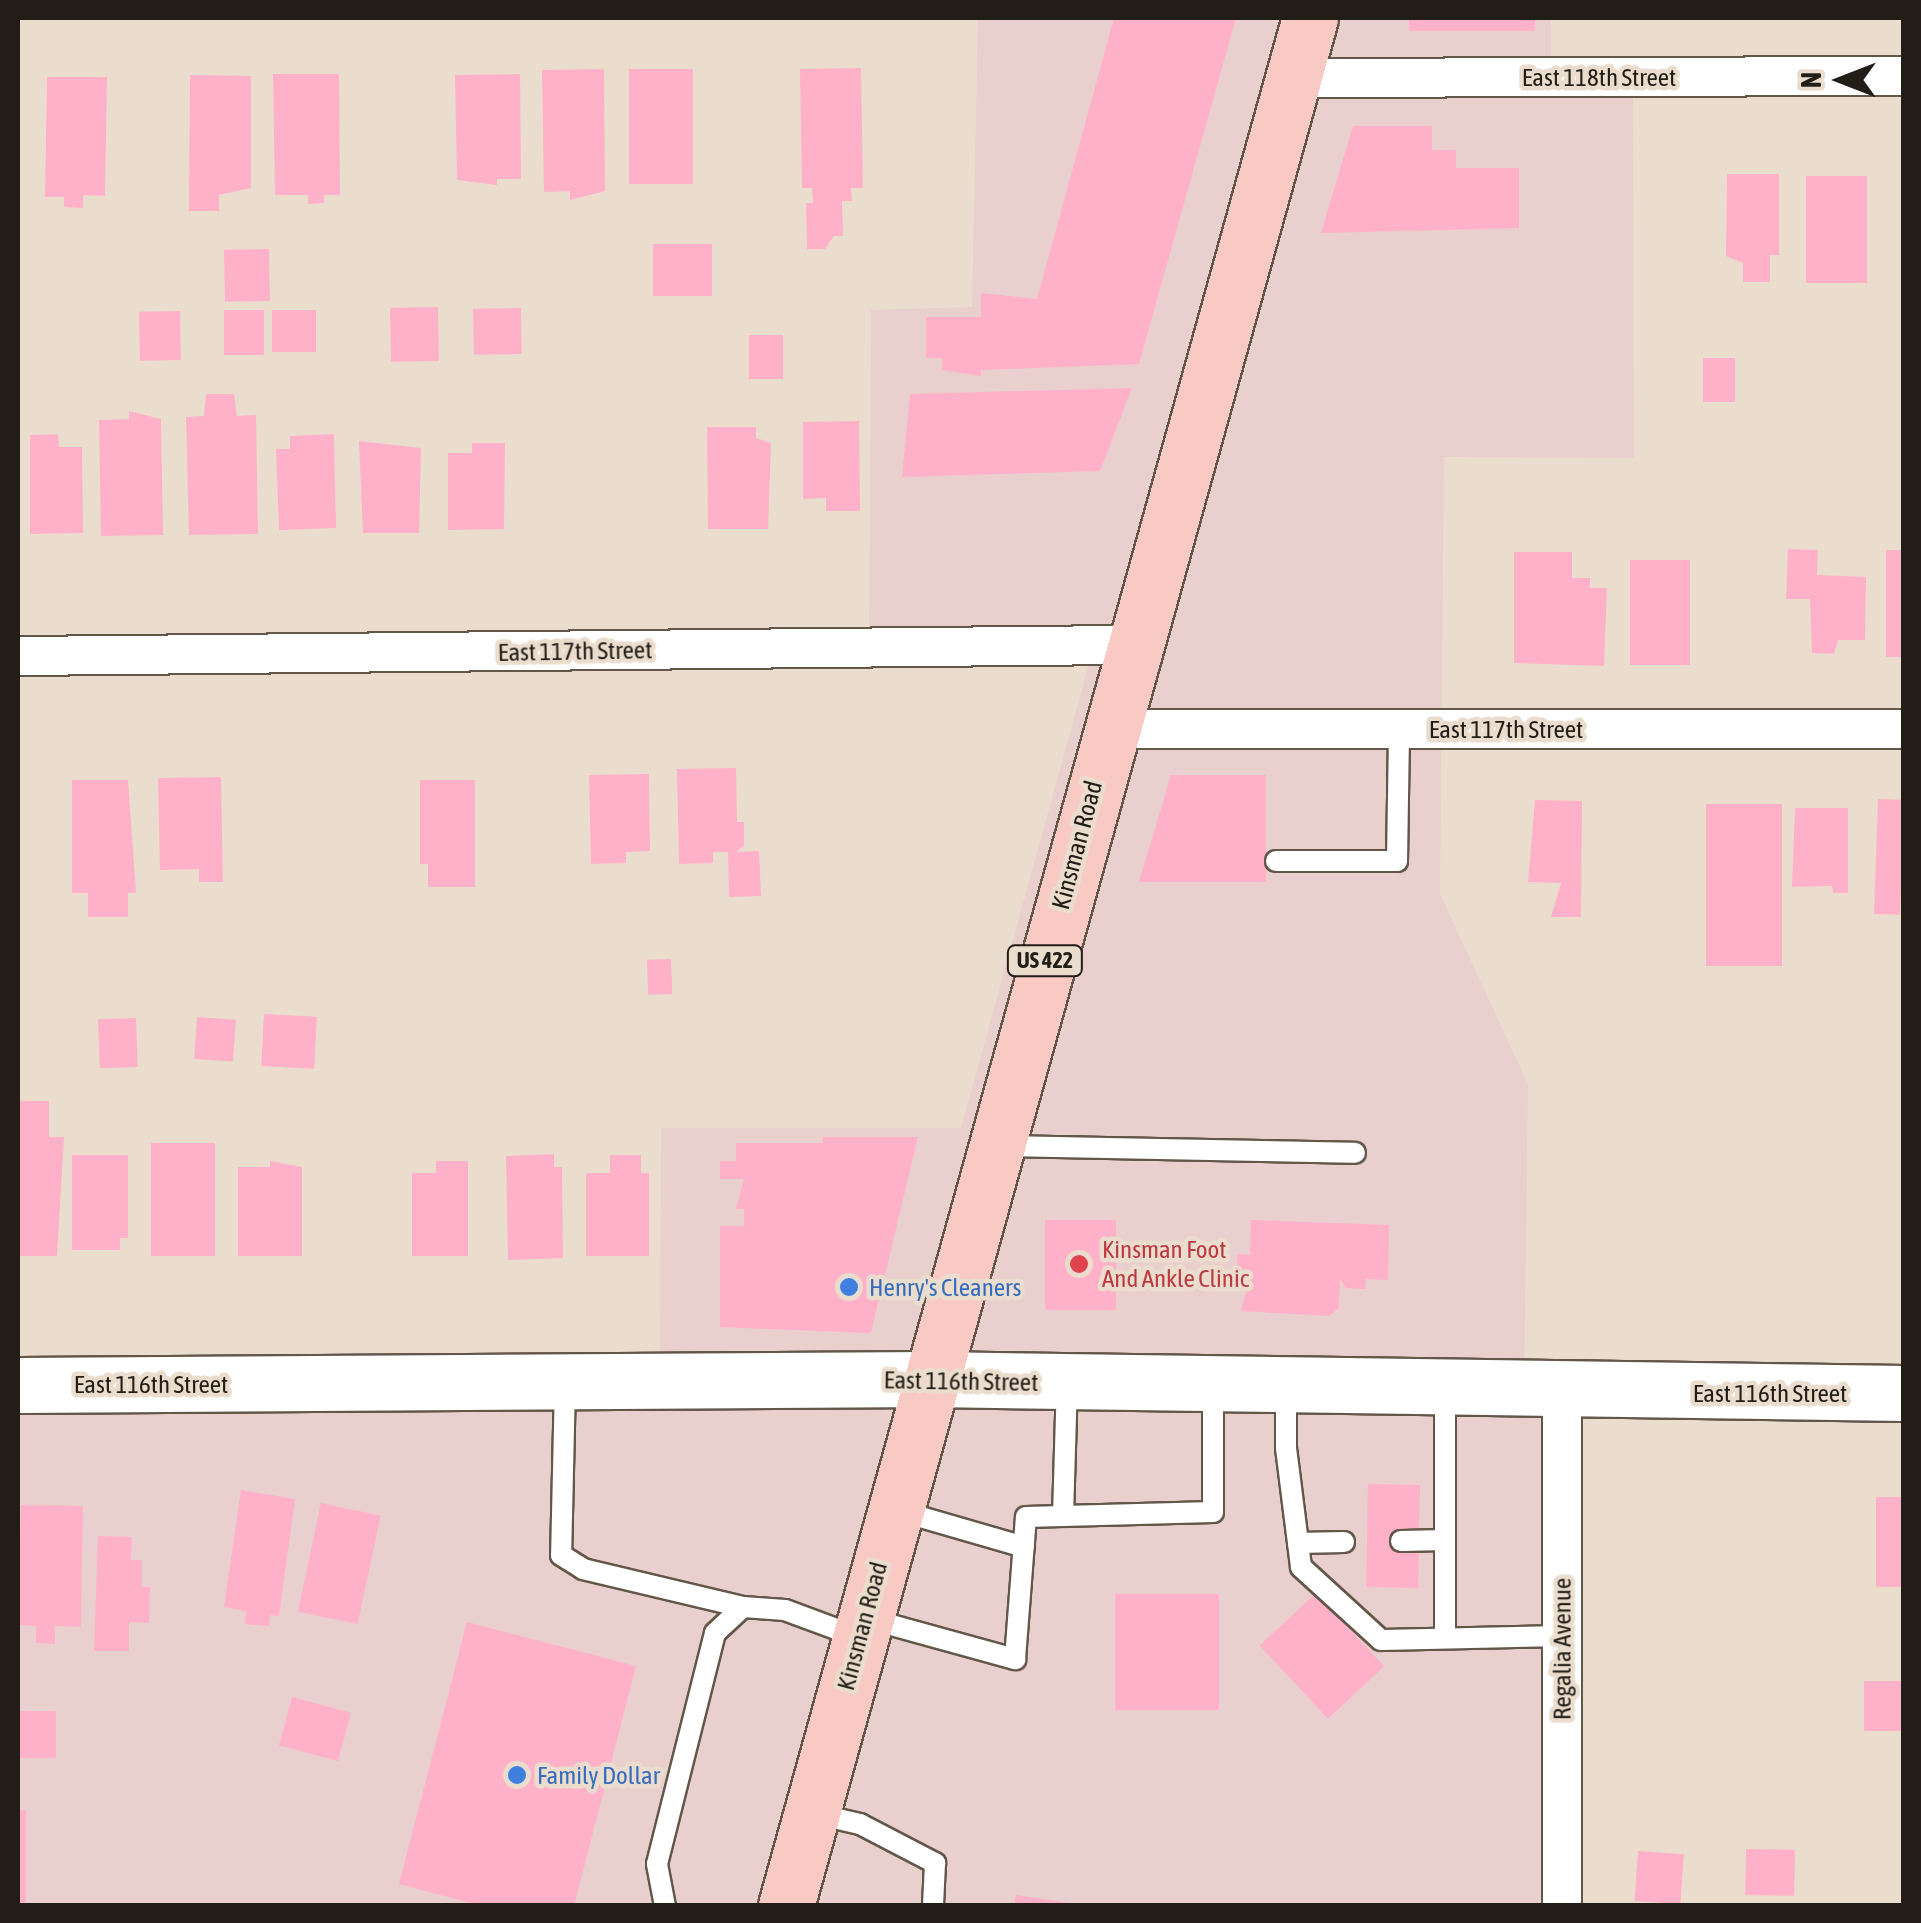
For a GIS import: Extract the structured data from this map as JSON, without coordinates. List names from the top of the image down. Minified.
{"streets":{"main road":["Kinsman Road","US 422","East 116th Street"],"street":["East 118th Street","East 117th Street","Regalia Avenue"]},"crossings":[["East 118th Street","Kinsman Road"],["East 117th Street","Kinsman Road"],["Kinsman Road","East 116th Street"],["East 116th Street","Regalia Avenue"]],"places":["Kinsman Foot And Ankle Clinic","Henry's Cleaners","Family Dollar"],"north":"left"}
